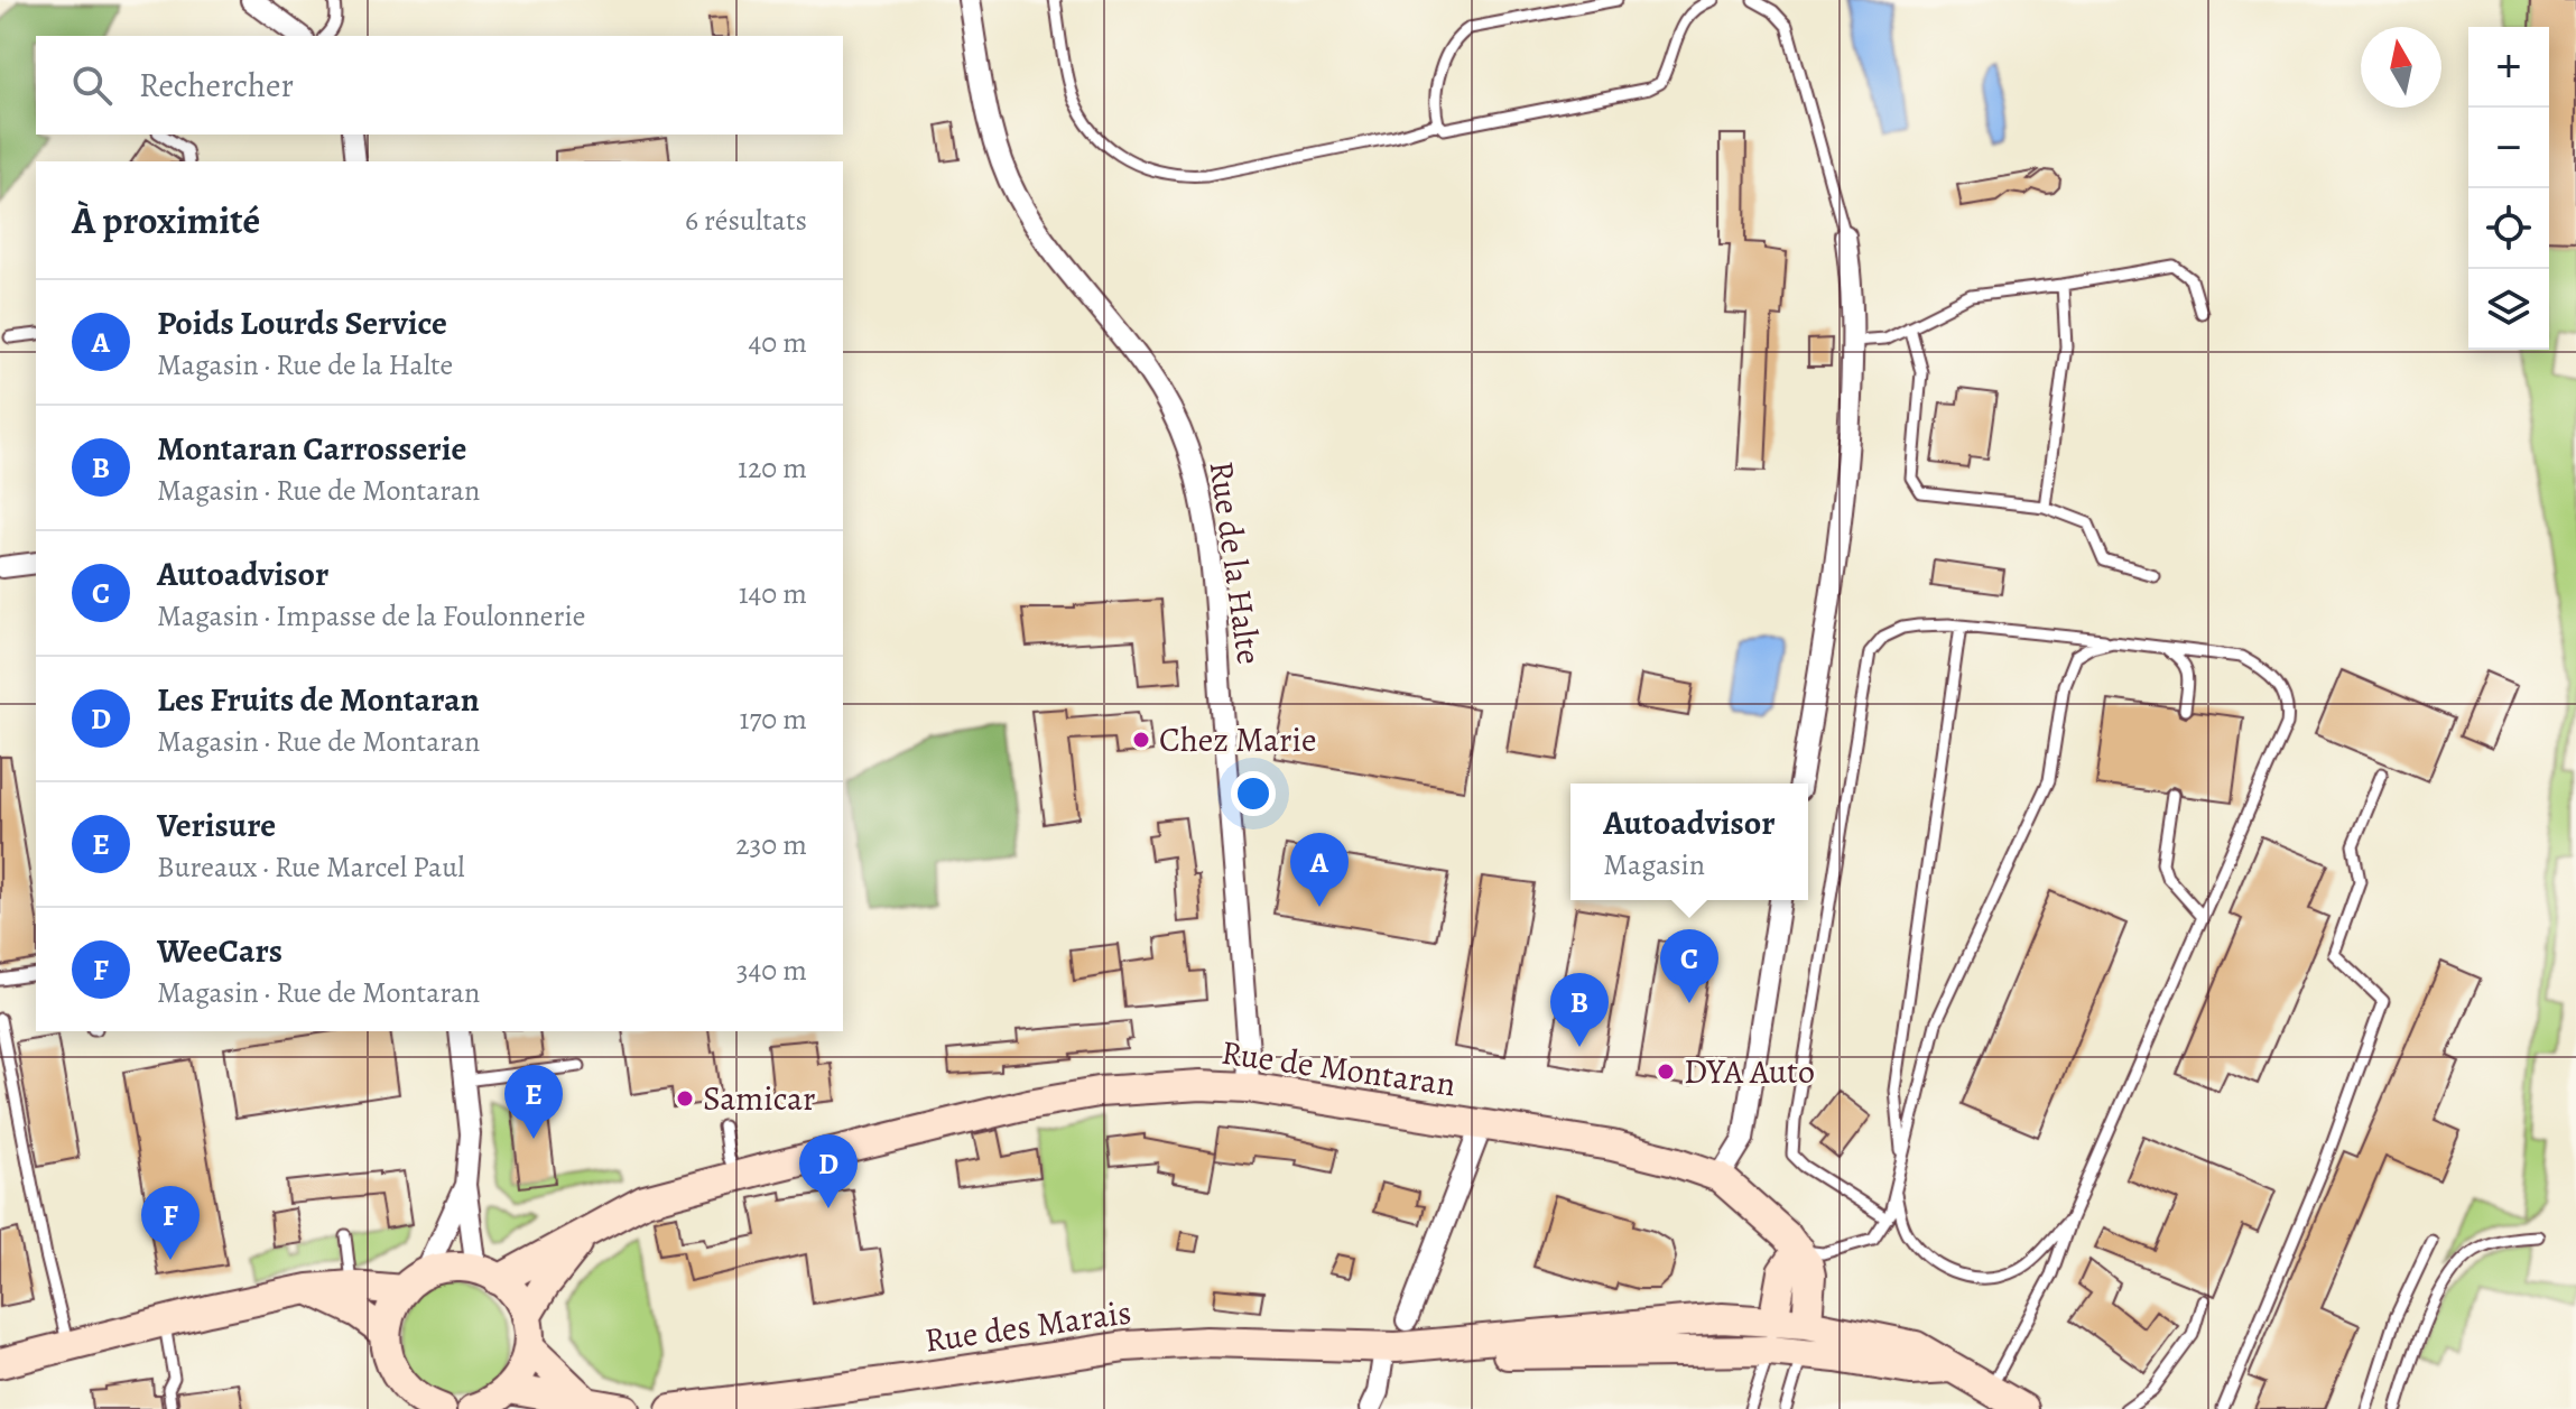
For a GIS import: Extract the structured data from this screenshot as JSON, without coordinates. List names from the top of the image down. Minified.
{"streets":{"street":["Rue de la Halte","Rue de Montaran","Rue des Marais"]},"crossings":[["Rue de la Halte","Rue de Montaran"]],"places":["Chez Marie","DYA Auto","Samicar"],"north":"top","page":{"map_buttons":["+","−"],"search":"Rechercher","heading":["À proximité","6 résultats"],"list":[{"mark":"A","name":"Poids Lourds Service","note":"Magasin · Rue de la Halte","value":"40 m"},{"mark":"B","name":"Montaran Carrosserie","note":"Magasin · Rue de Montaran","value":"120 m"},{"mark":"C","name":"Autoadvisor","note":"Magasin · Impasse de la Foulonnerie","value":"140 m"},{"mark":"D","name":"Les Fruits de Montaran","note":"Magasin · Rue de Montaran","value":"170 m"},{"mark":"E","name":"Verisure","note":"Bureaux · Rue Marcel Paul","value":"230 m"},{"mark":"F","name":"WeeCars","note":"Magasin · Rue de Montaran","value":"340 m"}],"popup":["Autoadvisor","Magasin"],"pins":["A","C","B","E","D","F"]}}
